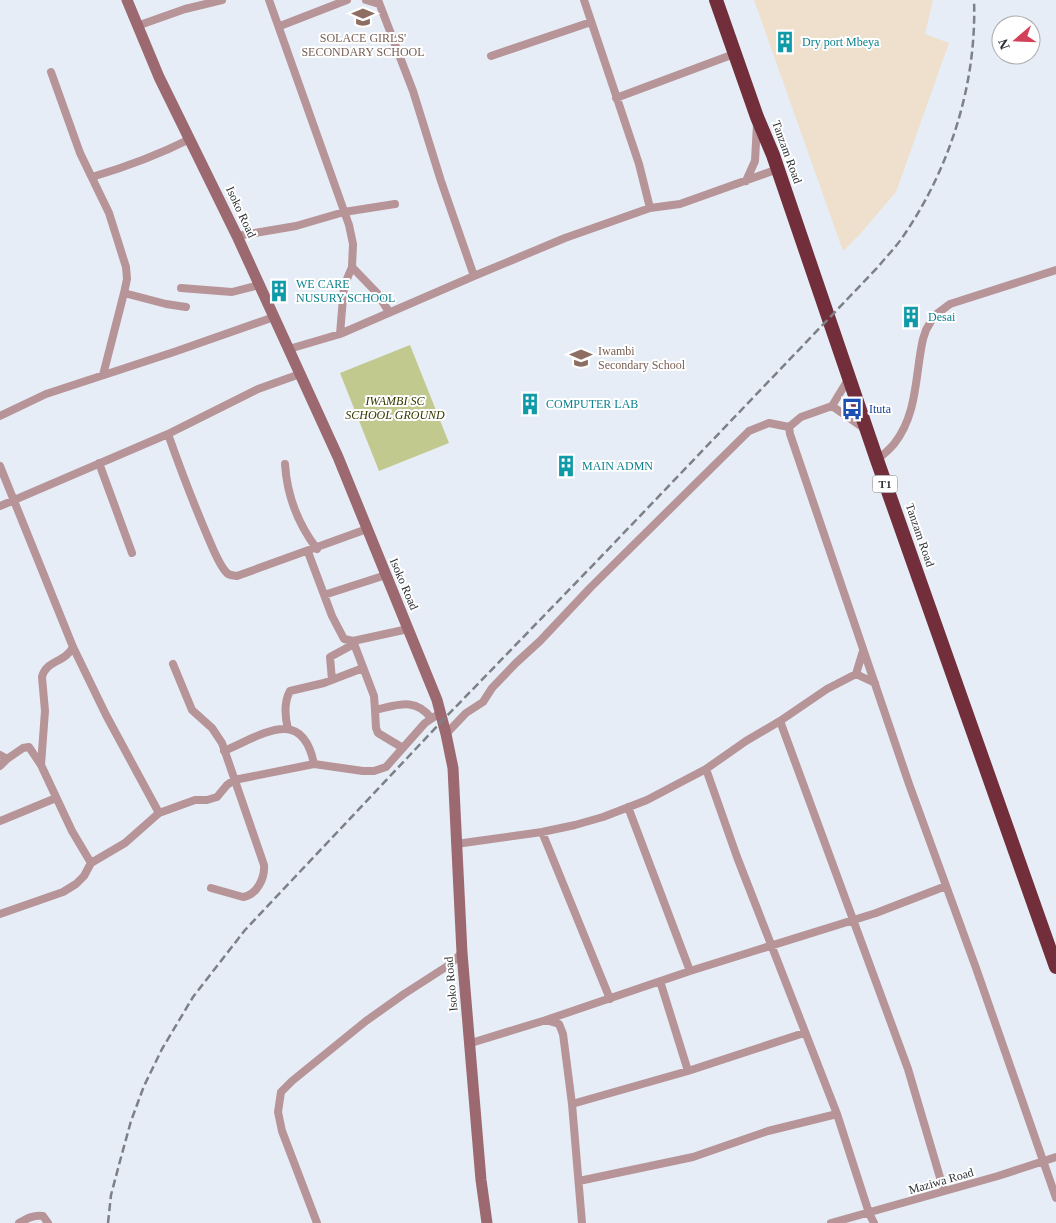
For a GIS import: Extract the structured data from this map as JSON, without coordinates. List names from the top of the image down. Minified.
{"streets":{"highway":["Tanzam Road","T1"],"street":["Isoko Road","Maziwa Road"]},"parks":["IWAMBI SC SCHOOL GROUND"],"places":{"school or university":["SOLACE GIRLS' SECONDARY SCHOOL","Iwambi Secondary School"],"building":["Dry port Mbeya","WE CARE NUSURY SCHOOL","Desai","COMPUTER LAB","MAIN ADMN"],"bus stop":["Ituta"]},"north":"left"}
